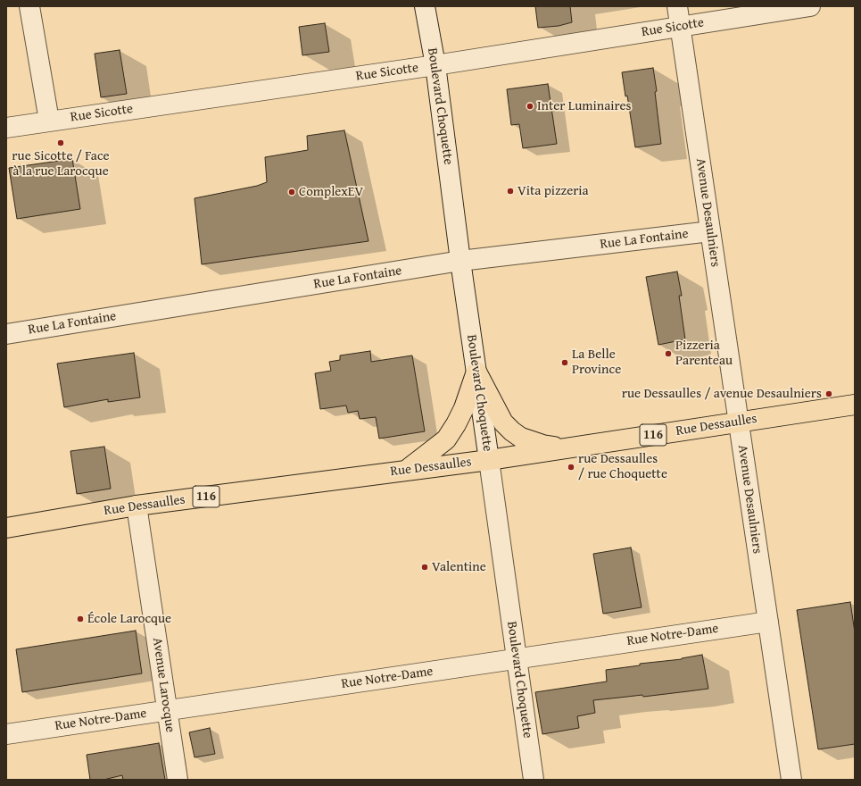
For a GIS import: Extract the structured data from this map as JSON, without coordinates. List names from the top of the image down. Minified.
{"streets":{"main road":["Rue Dessaulles","116"],"street":["Rue Sicotte","Boulevard Choquette","Avenue Desaulniers","Rue La Fontaine","Rue Notre-Dame","Avenue Larocque"]},"crossings":[["Rue Sicotte","Boulevard Choquette"],["Rue Sicotte","Avenue Desaulniers"],["Boulevard Choquette","Rue La Fontaine"],["Boulevard Choquette","Rue Dessaulles"],["Boulevard Choquette","Rue Notre-Dame"],["Avenue Desaulniers","Rue La Fontaine"],["Avenue Desaulniers","Rue Dessaulles"],["Avenue Desaulniers","Rue Notre-Dame"],["Rue Dessaulles","Avenue Larocque"],["Rue Notre-Dame","Avenue Larocque"]],"places":["Inter Luminaires","rue Sicotte / Face à la rue Larocque","Vita pizzeria","ComplexEV","Pizzeria Parenteau","La Belle Province","rue Dessaulles / avenue Desaulniers","rue Dessaulles / rue Choquette","Valentine","École Larocque"]}
